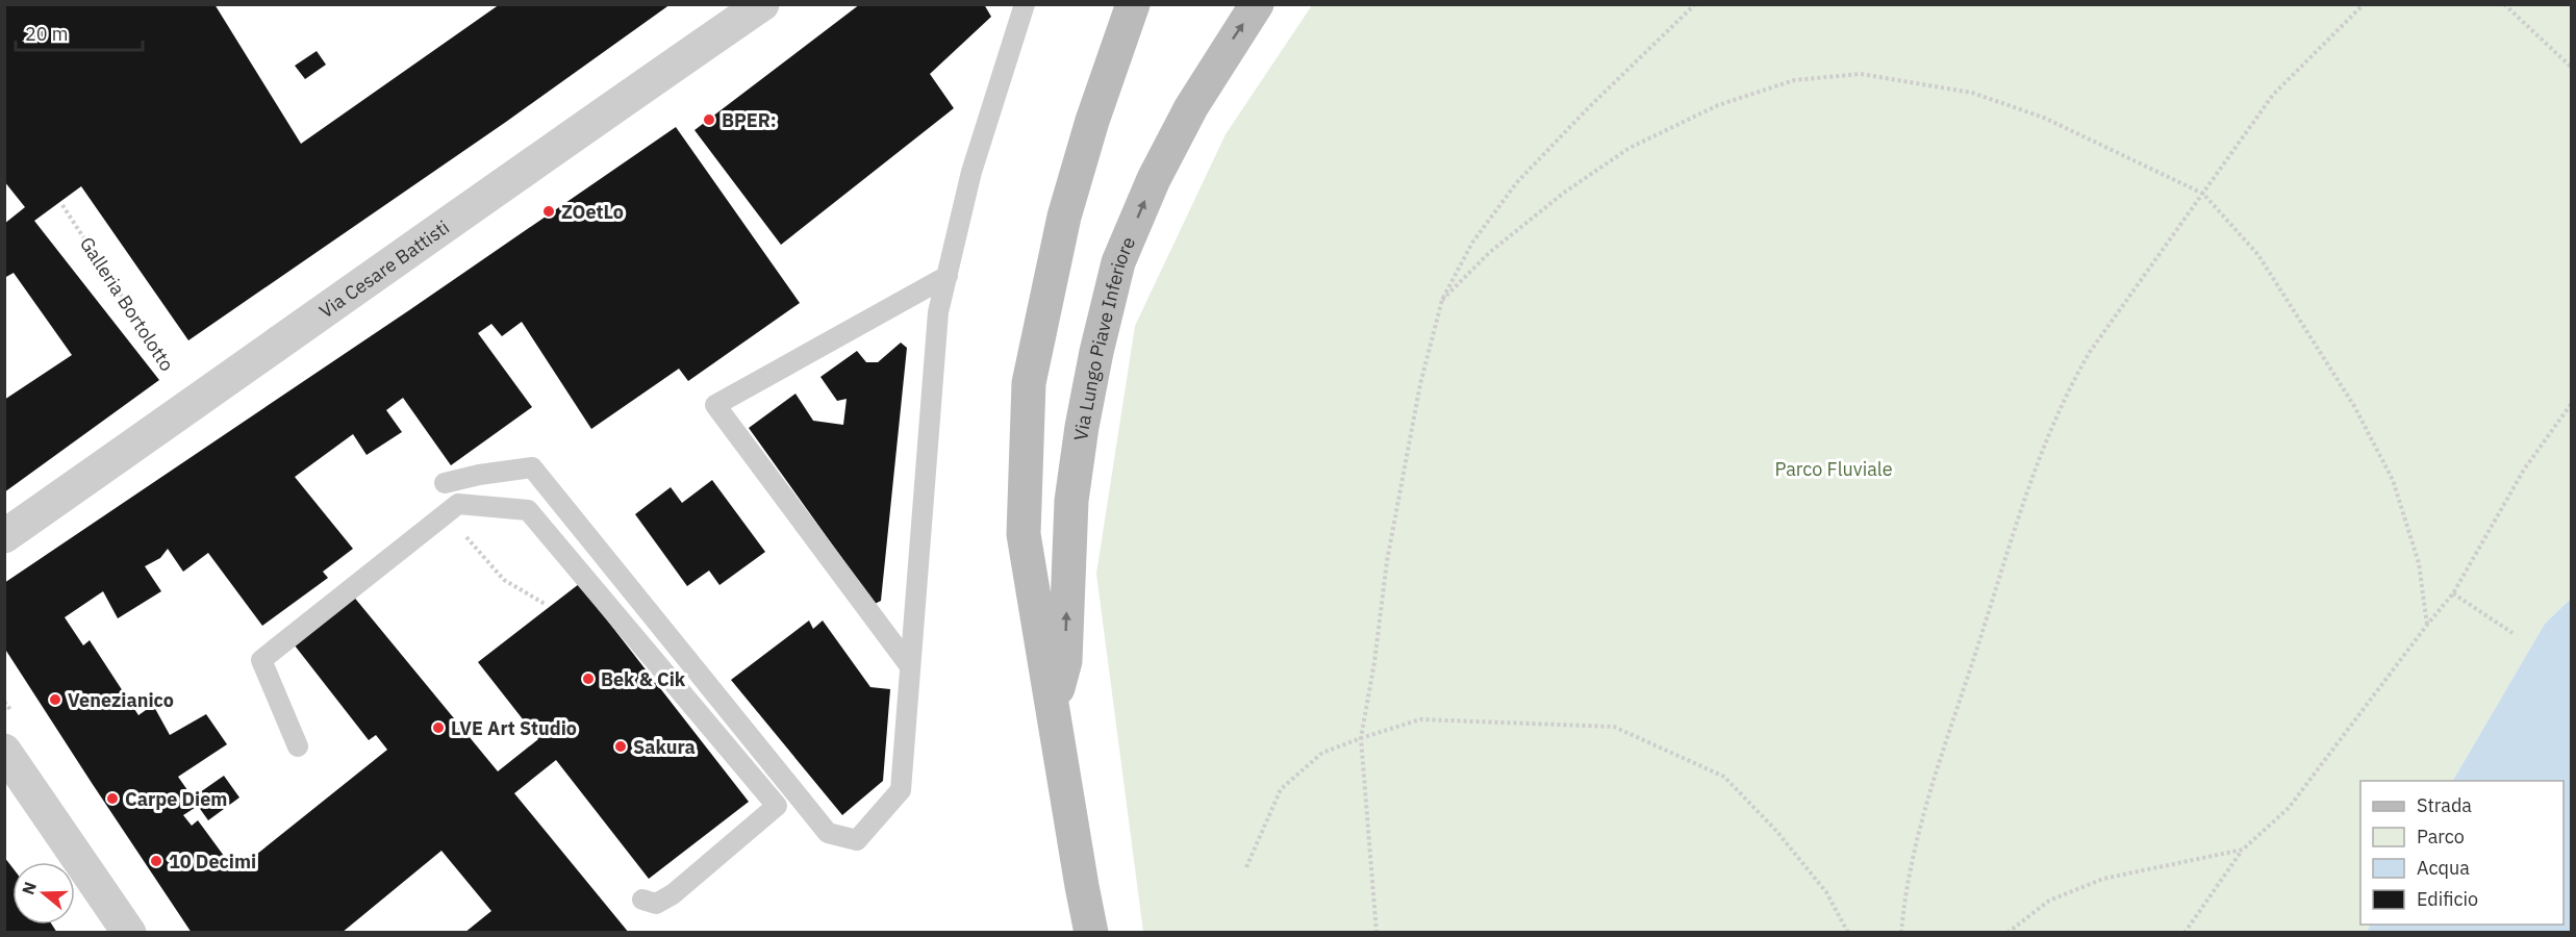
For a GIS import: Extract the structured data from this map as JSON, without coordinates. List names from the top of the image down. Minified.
{"streets":{"main road":["Via Lungo Piave Inferiore"],"street":["Via Cesare Battisti"],"path":["Galleria Bortolotto"]},"crossings":[["Via Cesare Battisti","Galleria Bortolotto"]],"parks":["Parco Fluviale"],"places":["BPER:","ZOetLo","Bek & Cik","Venezianico","LVE Art Studio","Sakura","Carpe Diem","10 Decimi"],"legend":["Strada","Parco","Acqua","Edificio"],"scale_bar":"20 m","north":"left"}
